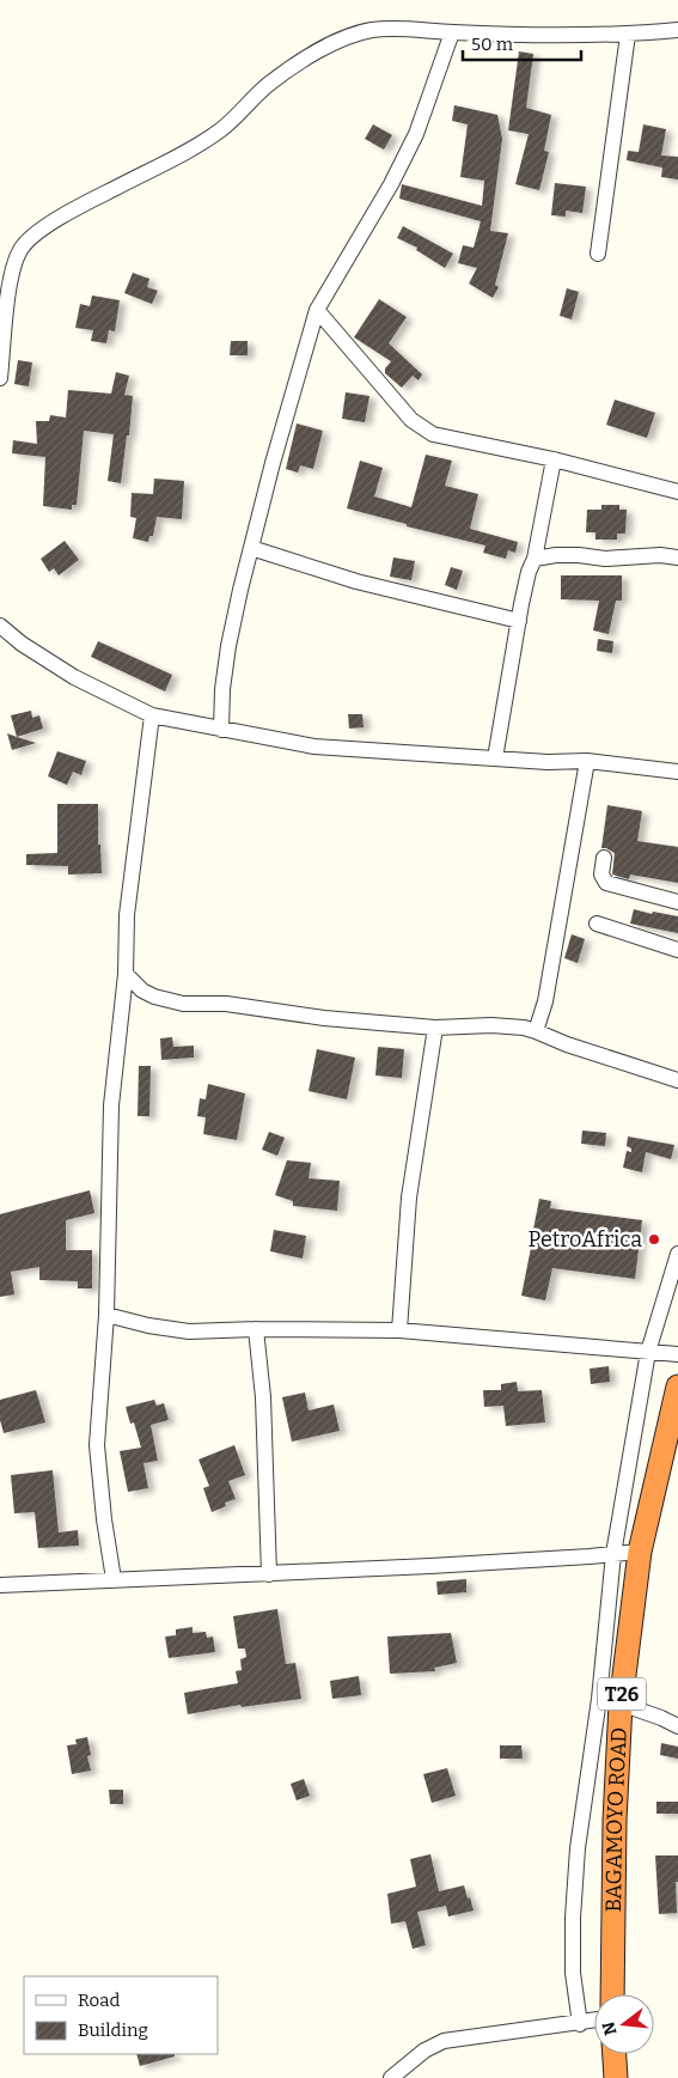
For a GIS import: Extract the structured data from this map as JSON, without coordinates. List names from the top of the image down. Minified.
{"streets":{"highway":["T26","BAGAMOYO ROAD"]},"places":["PetroAfrica"],"legend":["Road","Building"],"scale_bar":"50 m","north":"left"}
